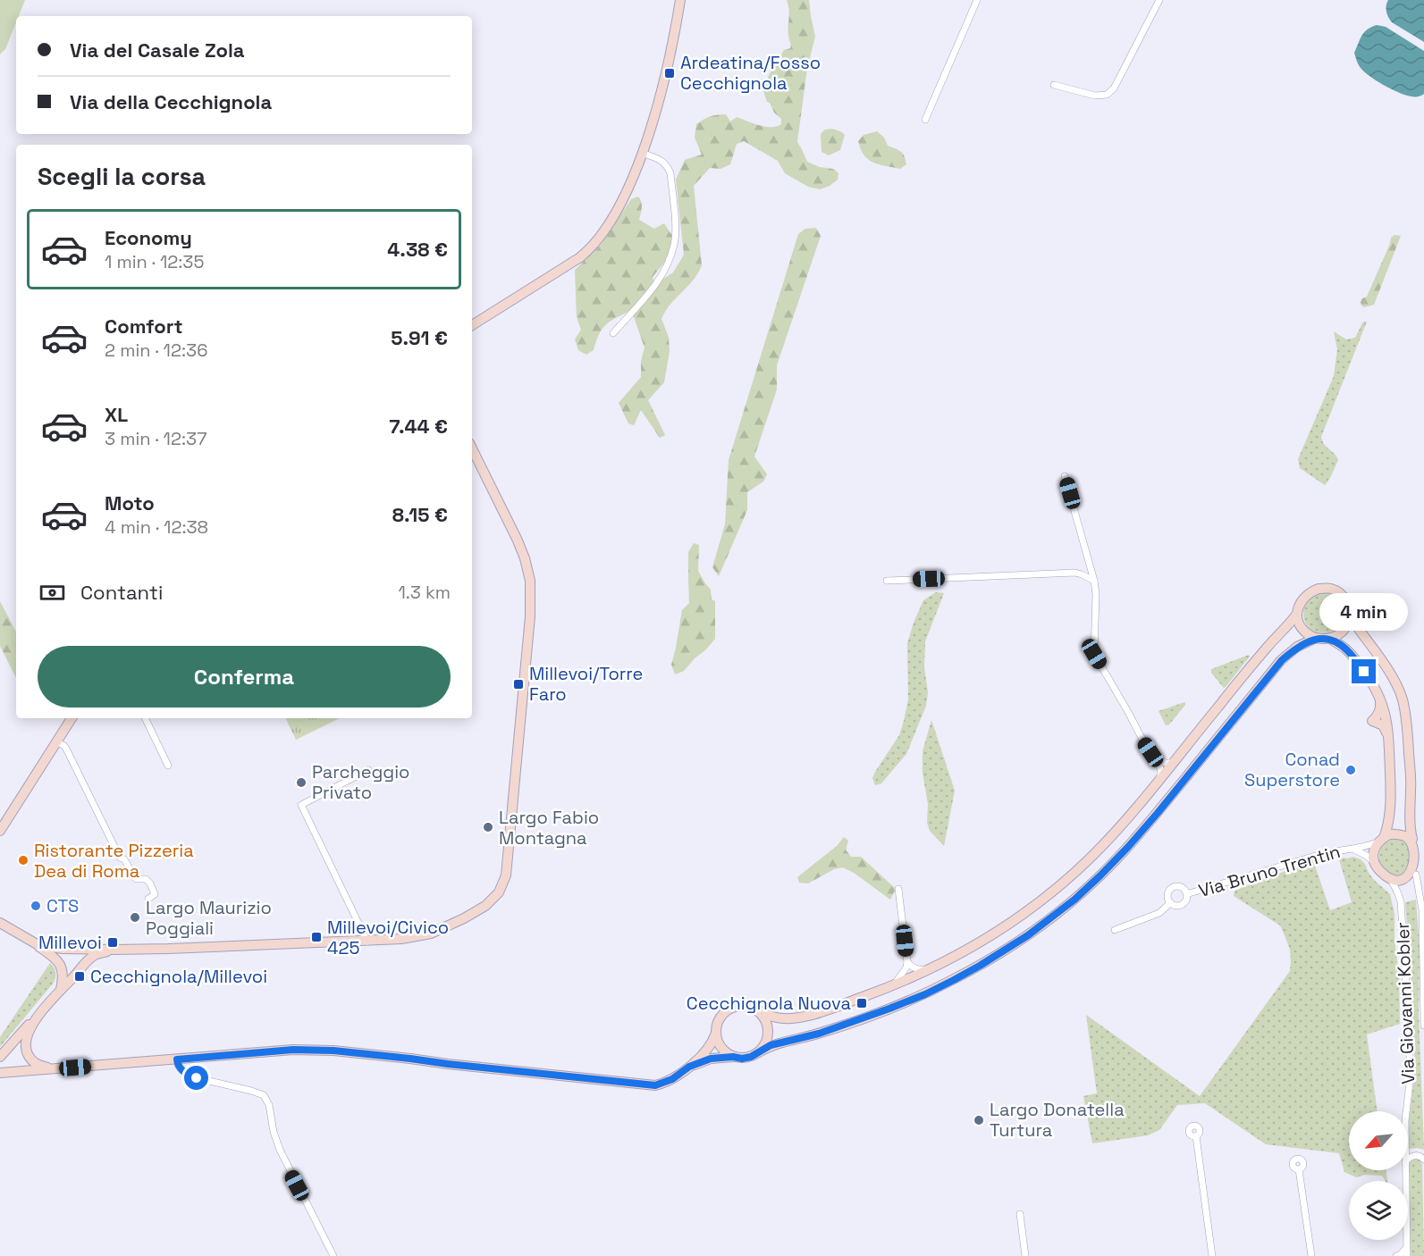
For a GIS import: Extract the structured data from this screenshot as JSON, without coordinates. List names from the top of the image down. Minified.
{"streets":{"street":["Via Bruno Trentin","Via Giovanni Kobler"]},"crossings":[["Via Bruno Trentin","Via Giovanni Kobler"]],"places":{"transit":["Ardeatina/Fosso Cecchignola","Millevoi/Torre Faro","Millevoi/Civico 425","Millevoi","Cecchignola/Millevoi","Cecchignola Nuova"],"other":["Conad Superstore","Parcheggio Privato","Largo Fabio Montagna","Ristorante Pizzeria Dea di Roma","CTS","Largo Maurizio Poggiali","Largo Donatella Turtura"]},"north":"bottom left","page":{"banner":["Via del Casale Zola","Via della Cecchignola"],"heading":"Scegli la corsa","list":[{"name":"Economy","note":"1 min · 12:35","value":"4.38 €"},{"name":"Comfort","note":"2 min · 12:36","value":"5.91 €"},{"name":"XL","note":"3 min · 12:37","value":"7.44 €"},{"name":"Moto","note":"4 min · 12:38","value":"8.15 €"}],"pay":["Contanti","1.3 km"],"bubble":"4 min","buttons":"Conferma"}}
